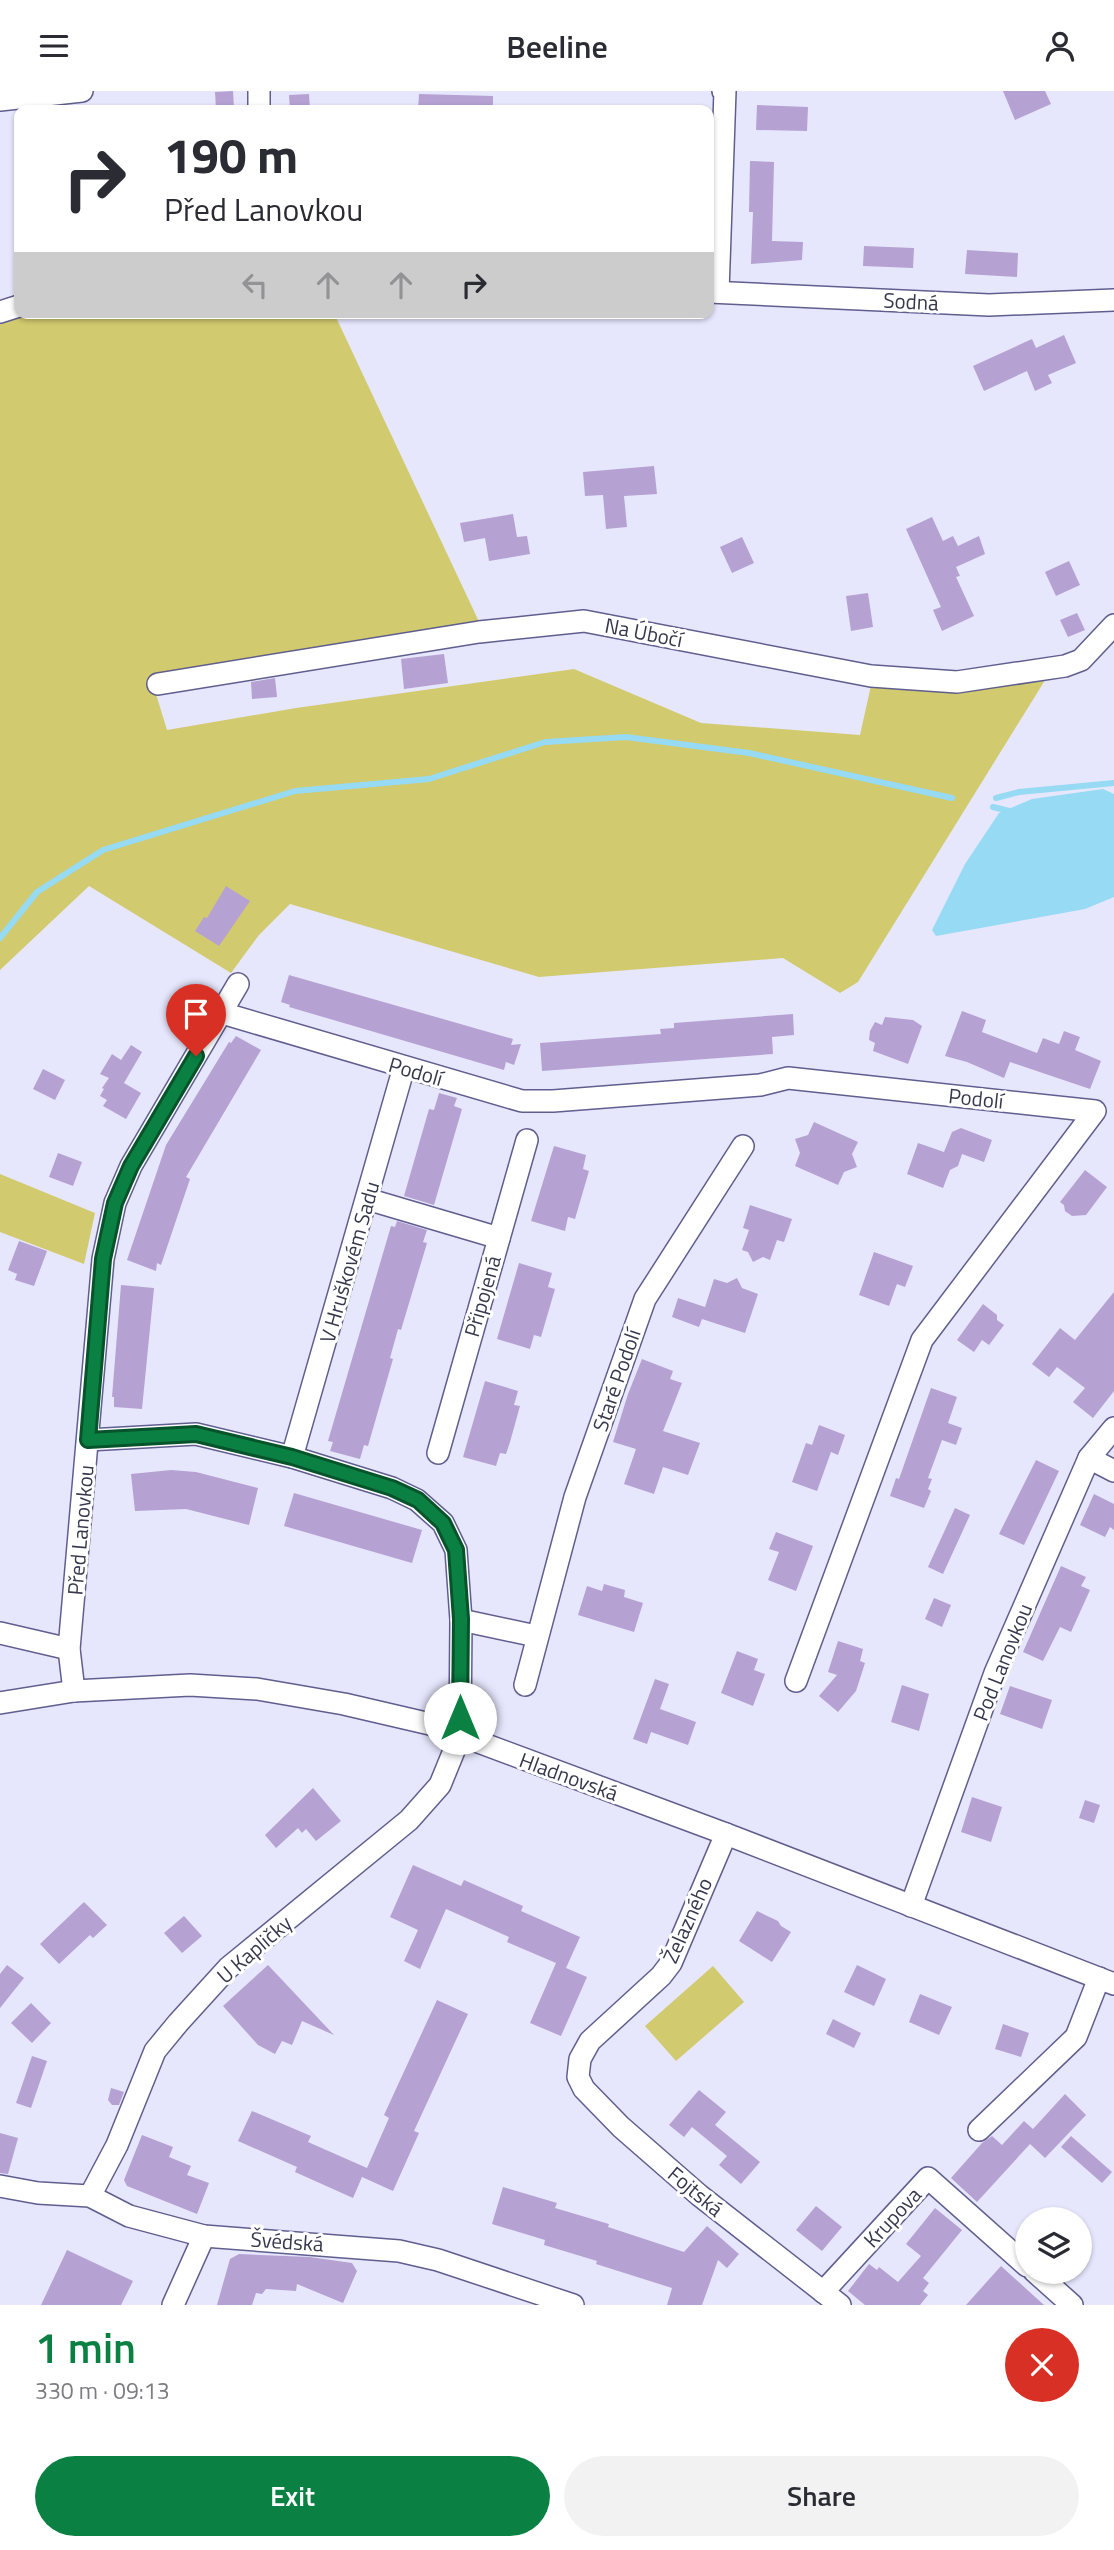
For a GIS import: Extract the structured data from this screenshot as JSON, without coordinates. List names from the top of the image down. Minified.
{"streets":{"street":["Sodná","Na Úbočí","Podolí","V Hruškovém Sadu","Připojená","Staré Podolí","Před Lanovkou","Pod Lanovkou","Hladnovská","Želazného","U Kapličky","Fojtská","Krupova","Švédská"]},"crossings":[["Podolí","V Hruškovém Sadu"],["Podolí","Před Lanovkou"],["Před Lanovkou","Hladnovská"],["Pod Lanovkou","Hladnovská"],["Hladnovská","Želazného"],["Hladnovská","U Kapličky"],["Želazného","Fojtská"],["U Kapličky","Švédská"],["Fojtská","Krupova"]],"page":{"header":"Beeline","turn":["190 m","Před Lanovkou"],"heading":["1 min","330 m · 09:13"],"buttons":["Exit","Share"]}}
